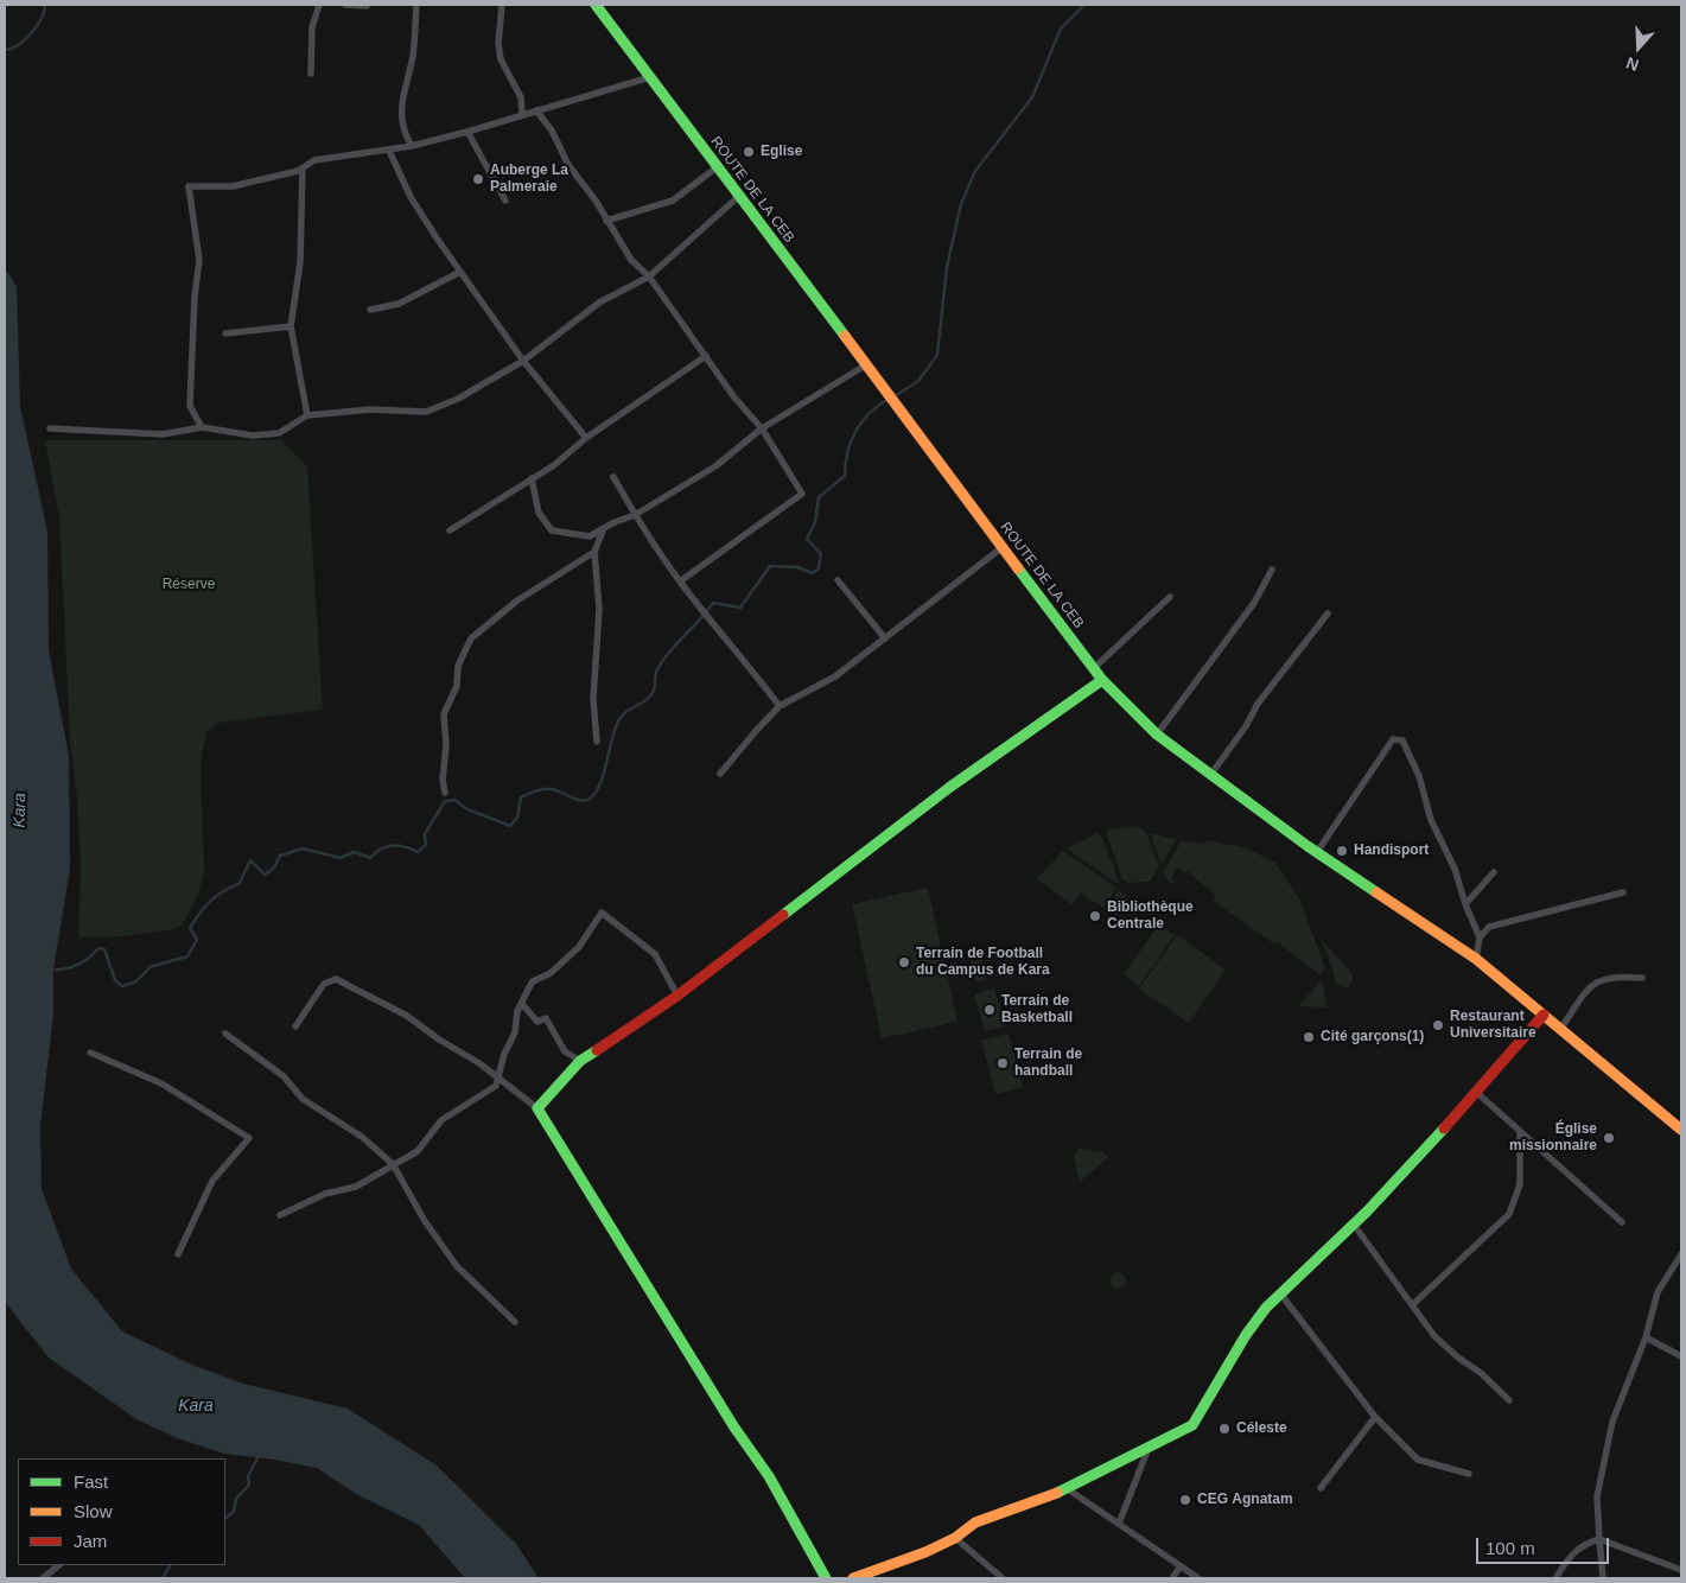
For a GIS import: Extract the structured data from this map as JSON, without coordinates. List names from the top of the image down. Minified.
{"streets":{"street":["ROUTE DE LA CEB"]},"water":["Kara"],"parks":["Réserve"],"places":["Eglise","Auberge La Palmeraie","Handisport","Bibliothèque Centrale","Terrain de Football du Campus de Kara","Terrain de Basketball","Restaurant Universitaire","Cité garçons(1)","Terrain de handball","Église missionnaire","Céleste","CEG Agnatam"],"legend":["Fast","Slow","Jam"],"scale_bar":"100 m","north":"bottom"}
